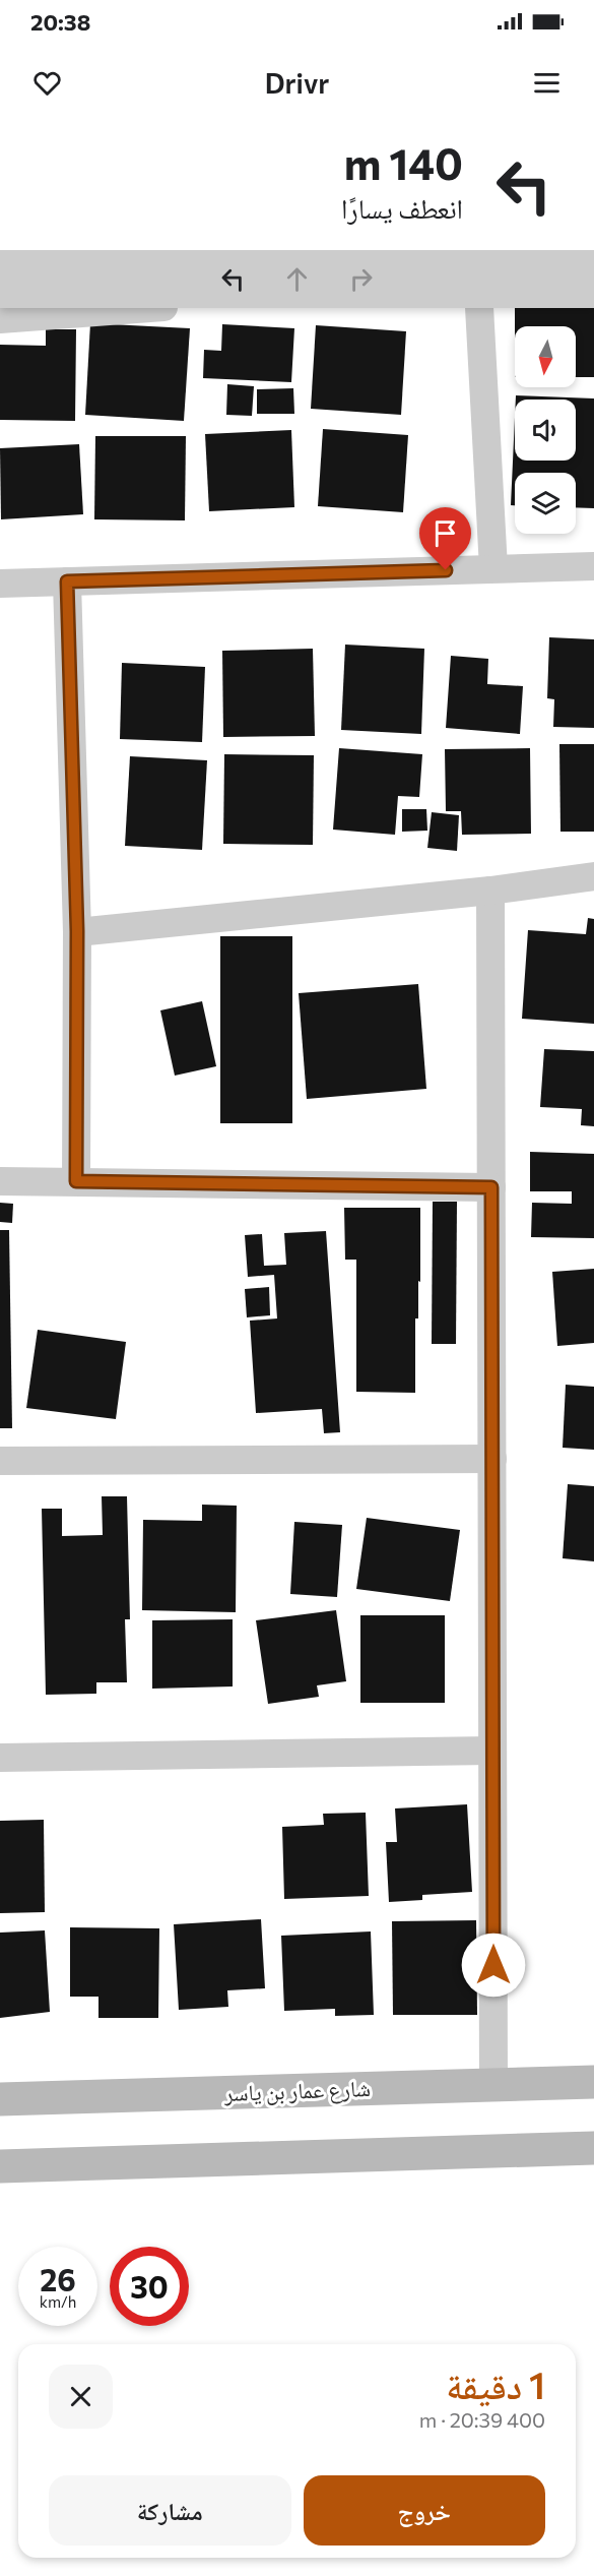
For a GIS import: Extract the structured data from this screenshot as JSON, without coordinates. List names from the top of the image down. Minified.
{"streets":{"street":["شارع عمار بن ياسر"]},"north":"bottom","page":{"status":"20:38","header":"Drivr","turn":["140 m","انعطف يسارًا"],"speed":"26 km/h","limit":"30","heading":["1 دقيقة","400 m · 20:39"],"buttons":["خروج","مشاركة"]}}
